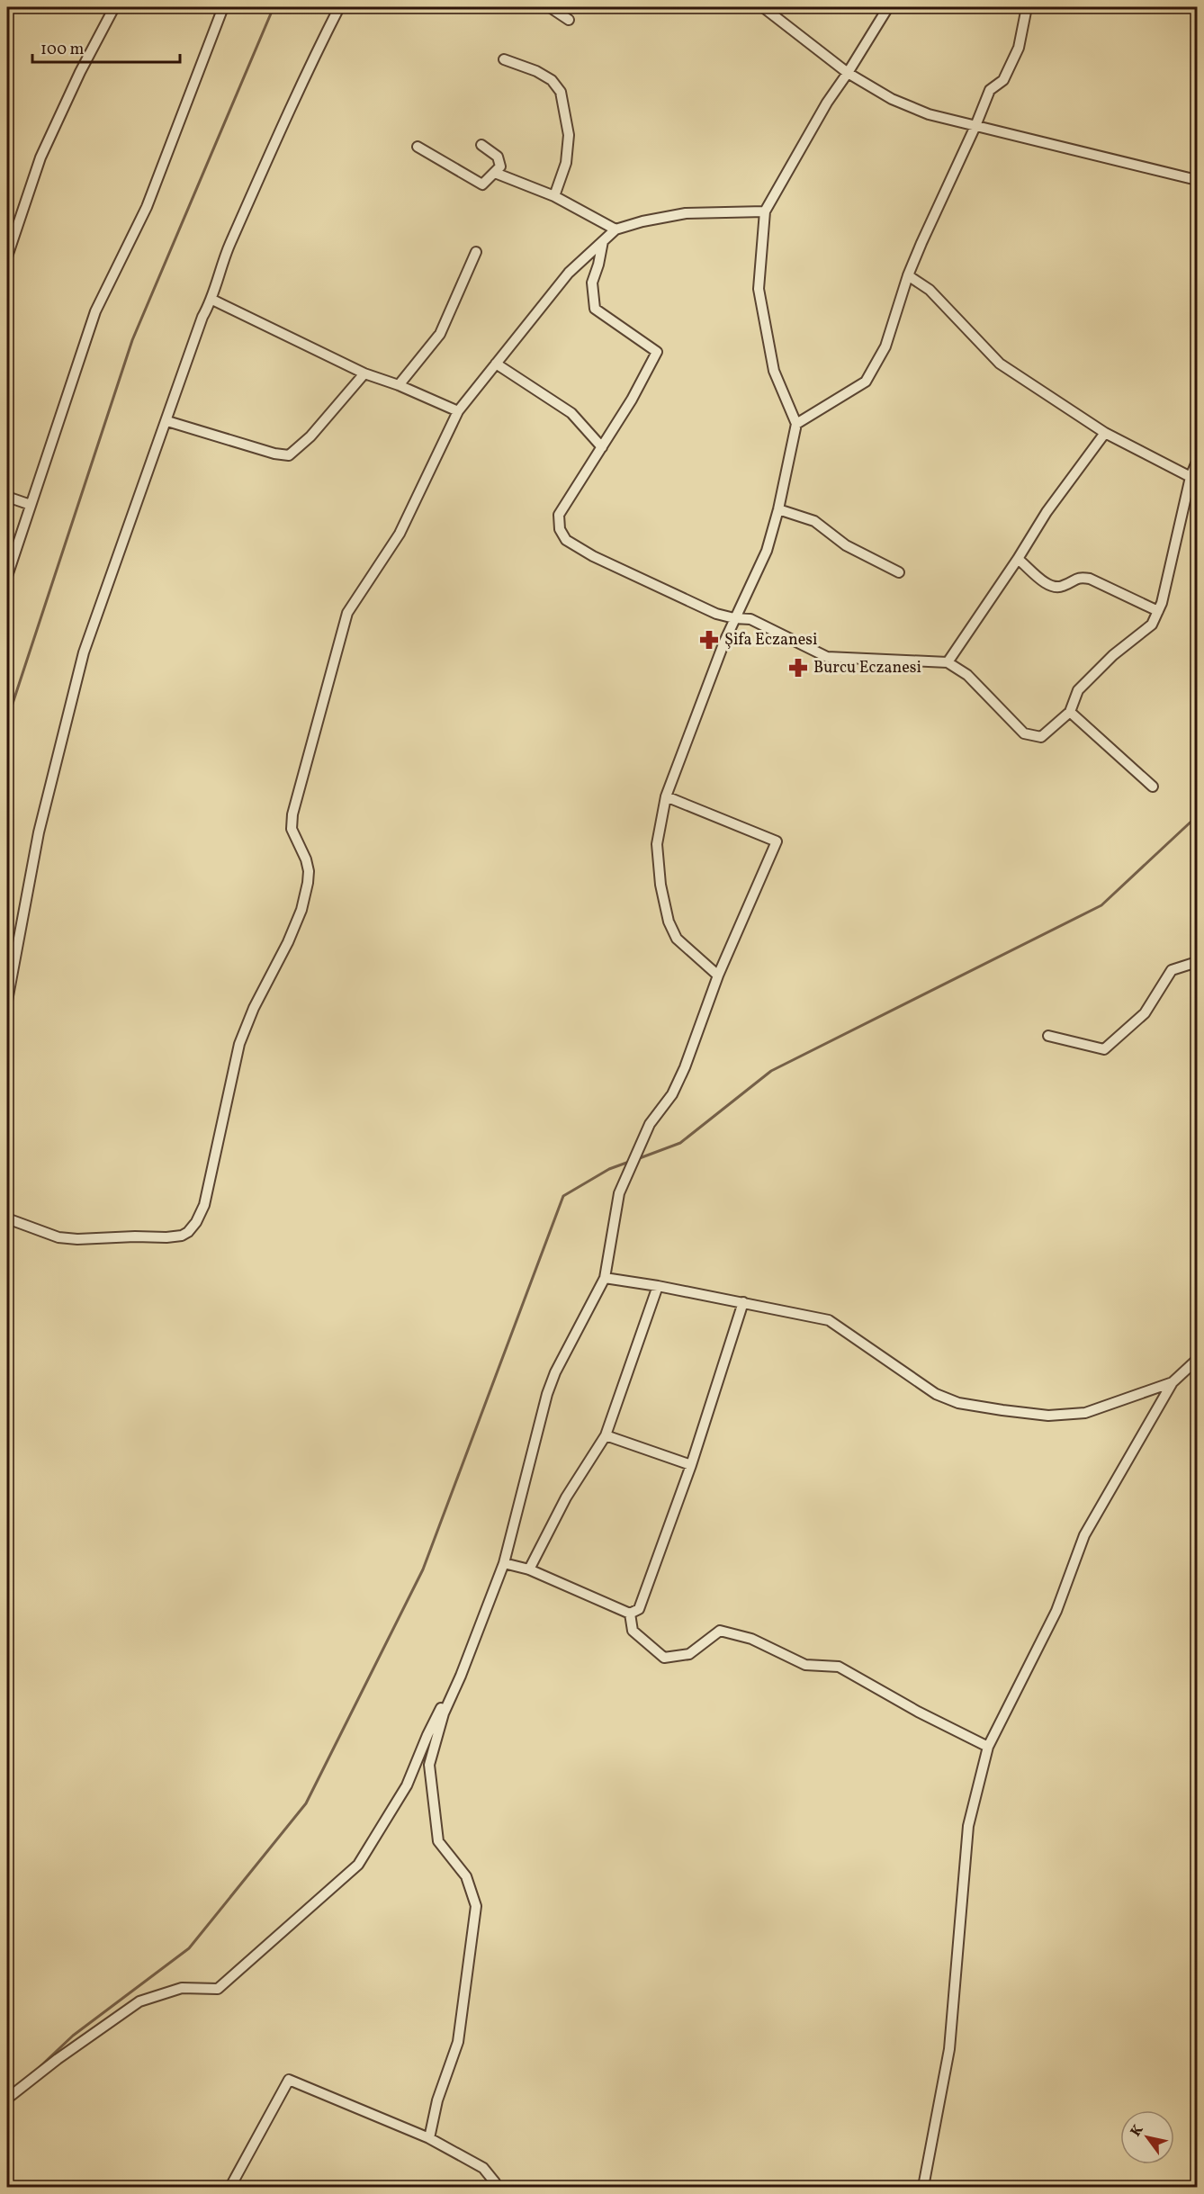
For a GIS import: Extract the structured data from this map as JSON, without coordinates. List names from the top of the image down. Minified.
{"places":{"pharmacy":["Şifa Eczanesi","Burcu Eczanesi"]},"scale_bar":"100 m","north":"top left"}
